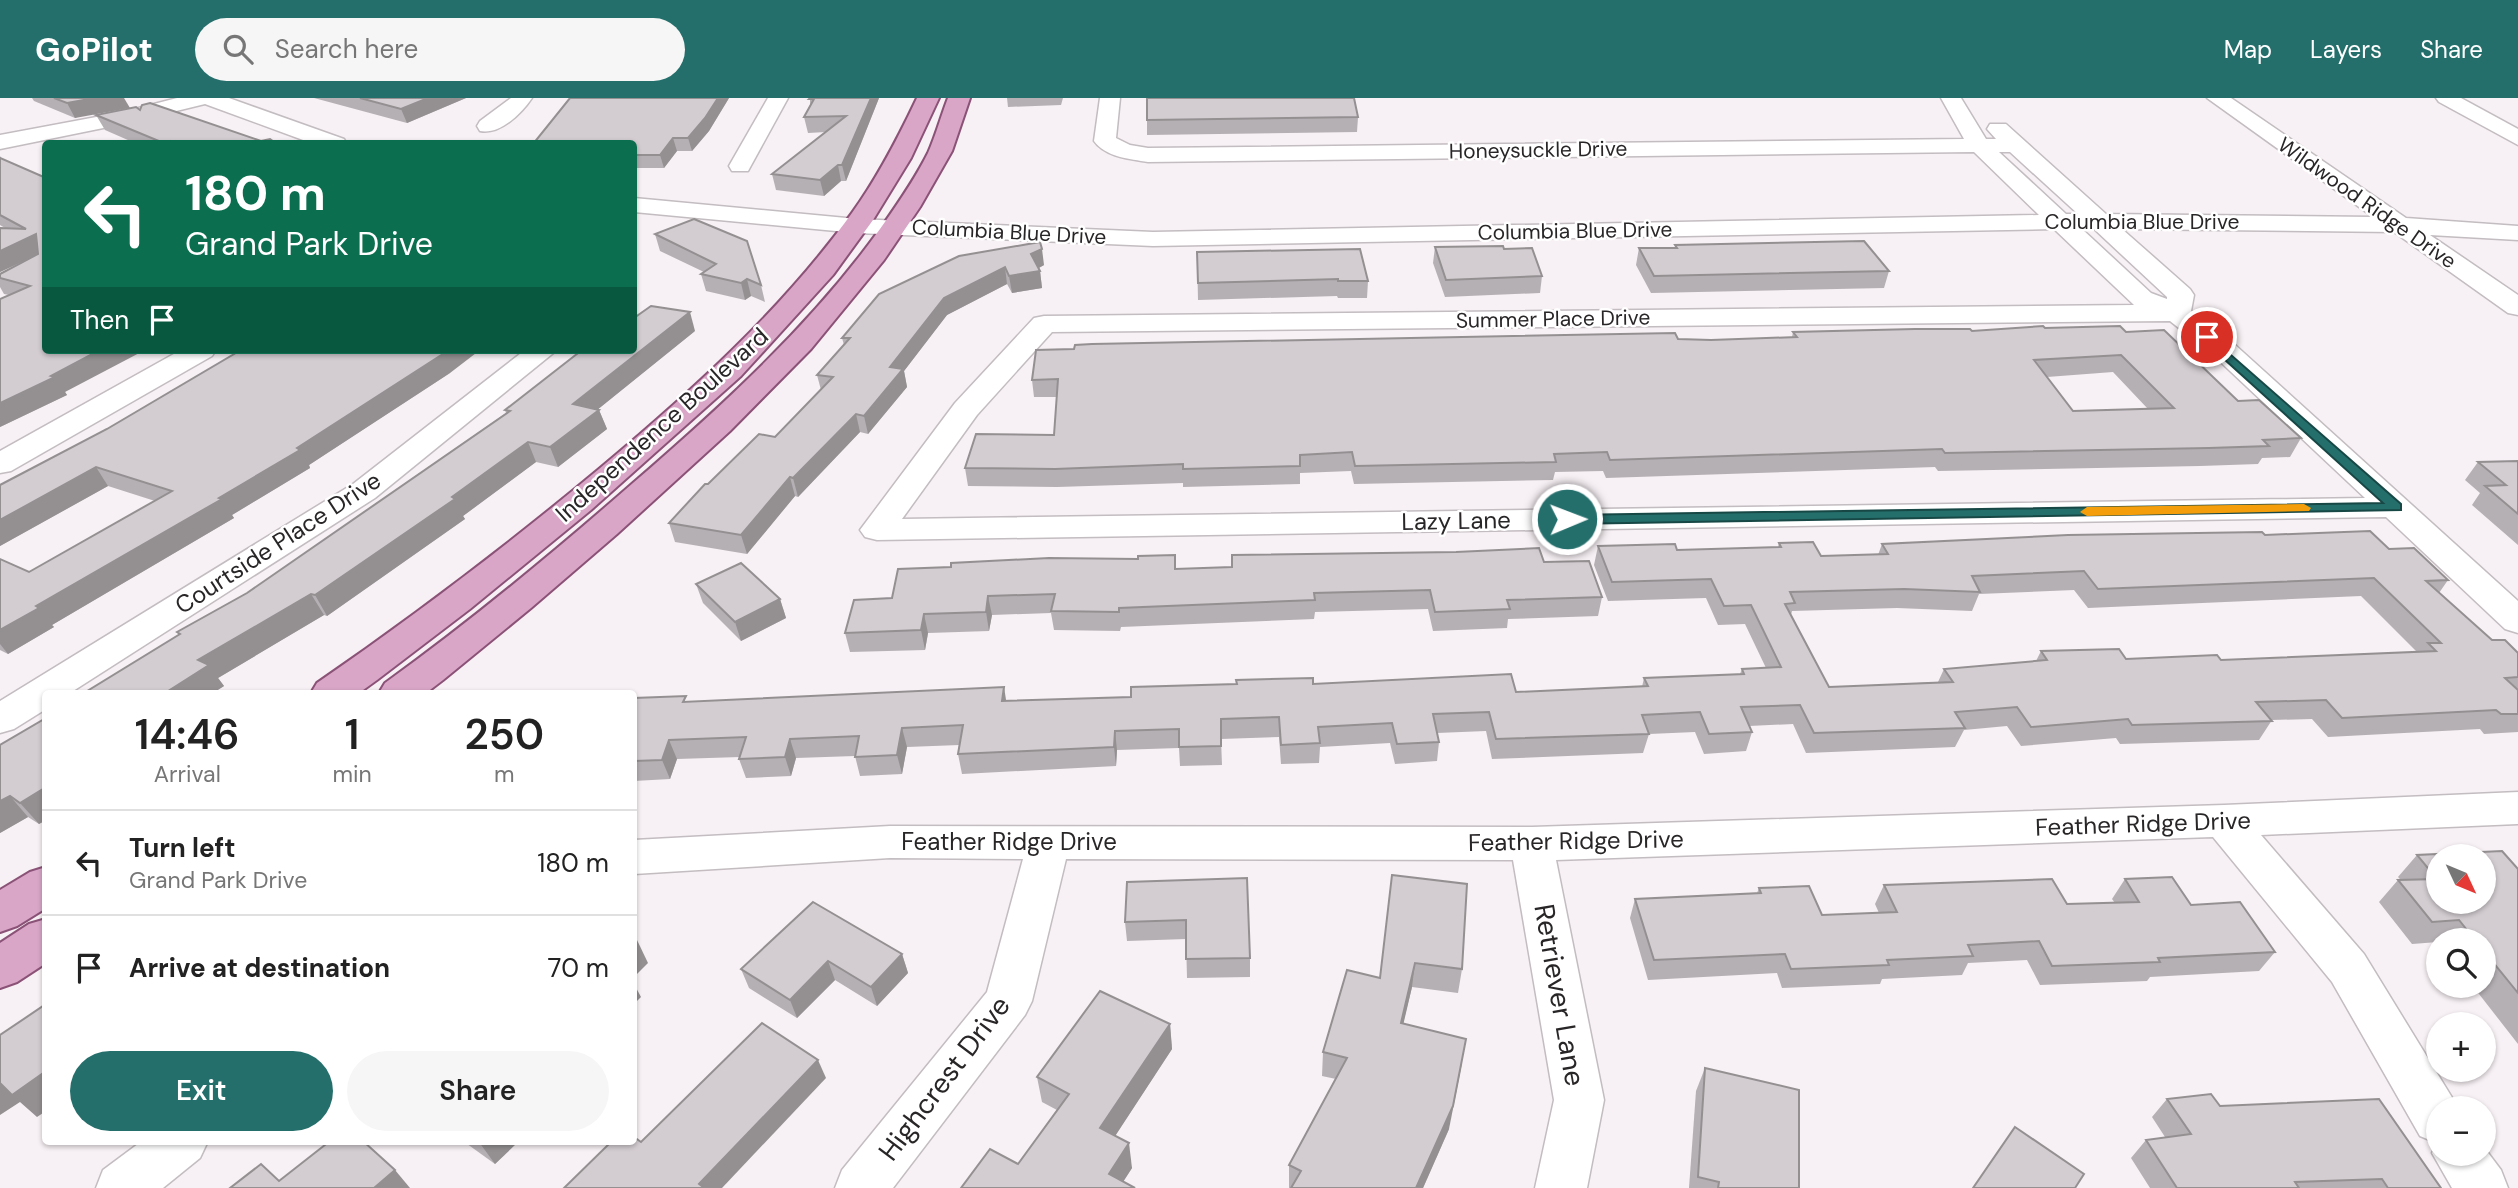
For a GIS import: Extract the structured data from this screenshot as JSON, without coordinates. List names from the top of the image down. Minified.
{"streets":{"main road":["Independence Boulevard"],"street":["Honeysuckle Drive","Wildwood Ridge Drive","Columbia Blue Drive","Summer Place Drive","Lazy Lane","Courtside Place Drive","Feather Ridge Drive","Retriever Lane","Highcrest Drive"]},"crossings":[["Wildwood Ridge Drive","Columbia Blue Drive"],["Columbia Blue Drive","Independence Boulevard"],["Summer Place Drive","Lazy Lane"],["Feather Ridge Drive","Retriever Lane"],["Feather Ridge Drive","Highcrest Drive"]],"north":"bottom right","page":{"header":"GoPilot","search":"Search here","nav":["Map","Layers","Share"],"turn":["180 m","Grand Park Drive"],"then":"Then","eta":["14:46","Arrival","1","min","250","m"],"list":[{"name":"Turn left","note":"Grand Park Drive","value":"180 m"},{"name":"Arrive at destination","value":"70 m"}],"map_buttons":["+","−"],"buttons":["Exit","Share"]}}
